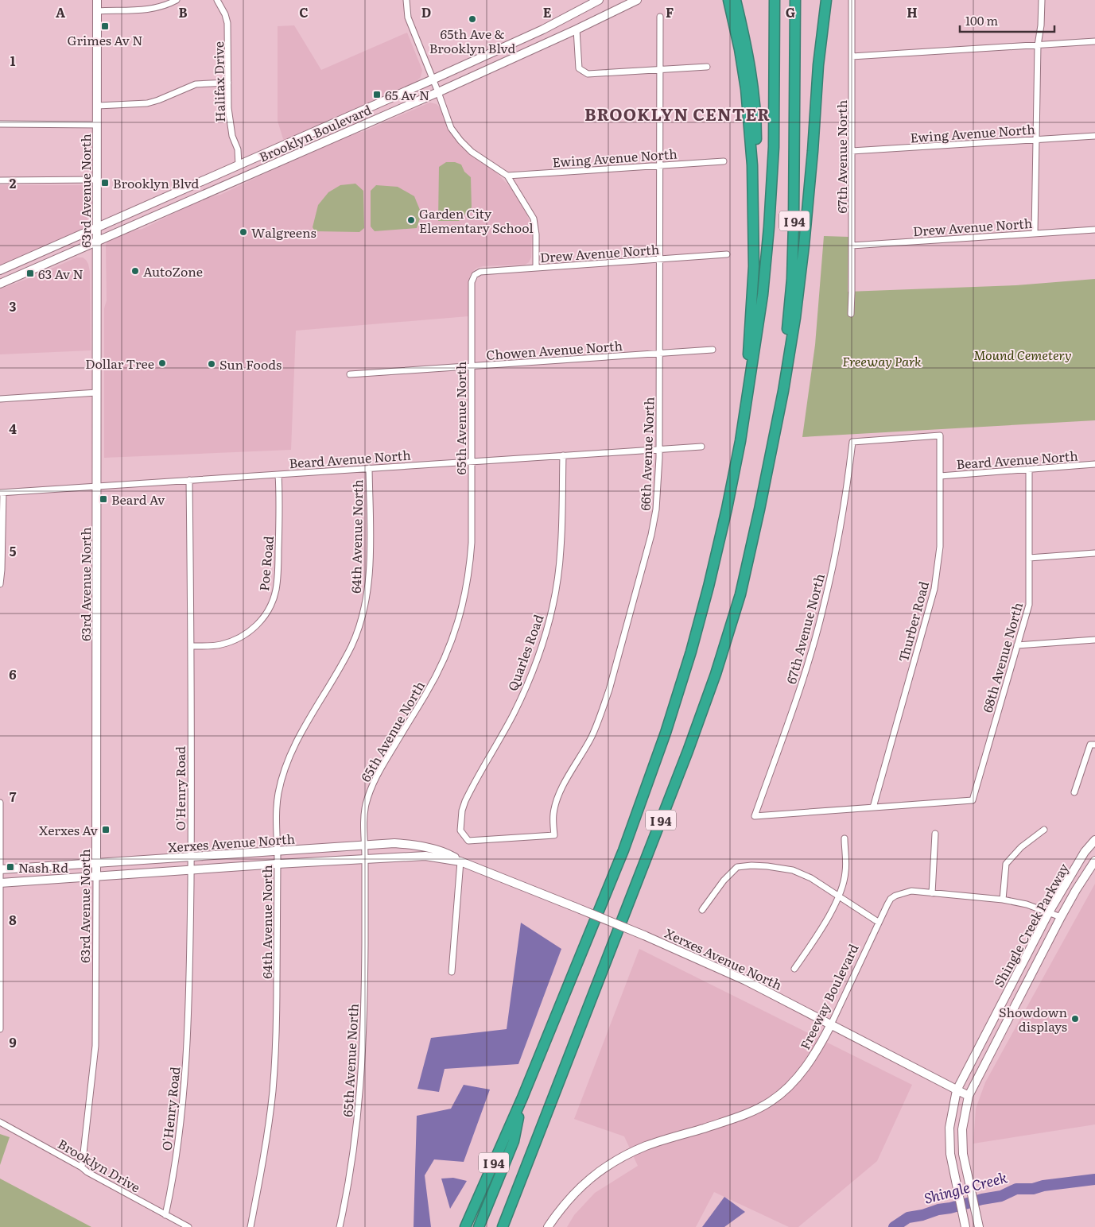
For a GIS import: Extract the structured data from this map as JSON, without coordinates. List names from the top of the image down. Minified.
{"streets":{"highway":["I 94"],"street":["Halifax Drive","Brooklyn Boulevard","Ewing Avenue North","67th Avenue North","63rd Avenue North","Drew Avenue North","Chowen Avenue North","65th Avenue North","66th Avenue North","Beard Avenue North","64th Avenue North","Poe Road","Thurber Road","Quarles Road","68th Avenue North","O'Henry Road","Xerxes Avenue North","Shingle Creek Parkway","Freeway Boulevard","Brooklyn Drive"]},"crossings":[["Halifax Drive","Brooklyn Boulevard"],["Brooklyn Boulevard","63rd Avenue North"],["Ewing Avenue North","67th Avenue North"],["Ewing Avenue North","66th Avenue North"],["67th Avenue North","Drew Avenue North"],["67th Avenue North","Thurber Road"],["67th Avenue North","68th Avenue North"],["63rd Avenue North","Beard Avenue North"],["63rd Avenue North","Xerxes Avenue North"],["63rd Avenue North","Brooklyn Drive"],["Drew Avenue North","65th Avenue North"],["Drew Avenue North","66th Avenue North"],["Chowen Avenue North","65th Avenue North"],["Chowen Avenue North","66th Avenue North"],["65th Avenue North","Beard Avenue North"],["65th Avenue North","Xerxes Avenue North"],["66th Avenue North","Beard Avenue North"],["66th Avenue North","Quarles Road"],["Beard Avenue North","64th Avenue North"],["Beard Avenue North","Poe Road"],["Beard Avenue North","Thurber Road"],["Beard Avenue North","Quarles Road"],["Beard Avenue North","68th Avenue North"],["Beard Avenue North","O'Henry Road"],["64th Avenue North","Xerxes Avenue North"],["Poe Road","O'Henry Road"],["Thurber Road","68th Avenue North"],["O'Henry Road","Xerxes Avenue North"],["O'Henry Road","Brooklyn Drive"],["Xerxes Avenue North","Shingle Creek Parkway"],["Xerxes Avenue North","Freeway Boulevard"],["Shingle Creek Parkway","Freeway Boulevard"]],"districts":["BROOKLYN CENTER"],"water":["Shingle Creek"],"parks":["Mound Cemetery","Freeway Park"],"places":{"other":["65th Ave & Brooklyn Blvd","Garden City Elementary School","Walgreens","AutoZone","Dollar Tree","Sun Foods","Showdown displays"],"transit":["Grimes Av N","65 Av N","Brooklyn Blvd","63 Av N","Beard Av","Xerxes Av","Nash Rd"]},"scale_bar":"100 m","grid":{"columns":["A","B","C","D","E","F","G","H"],"rows":["1","2","3","4","5","6","7","8","9"]}}
